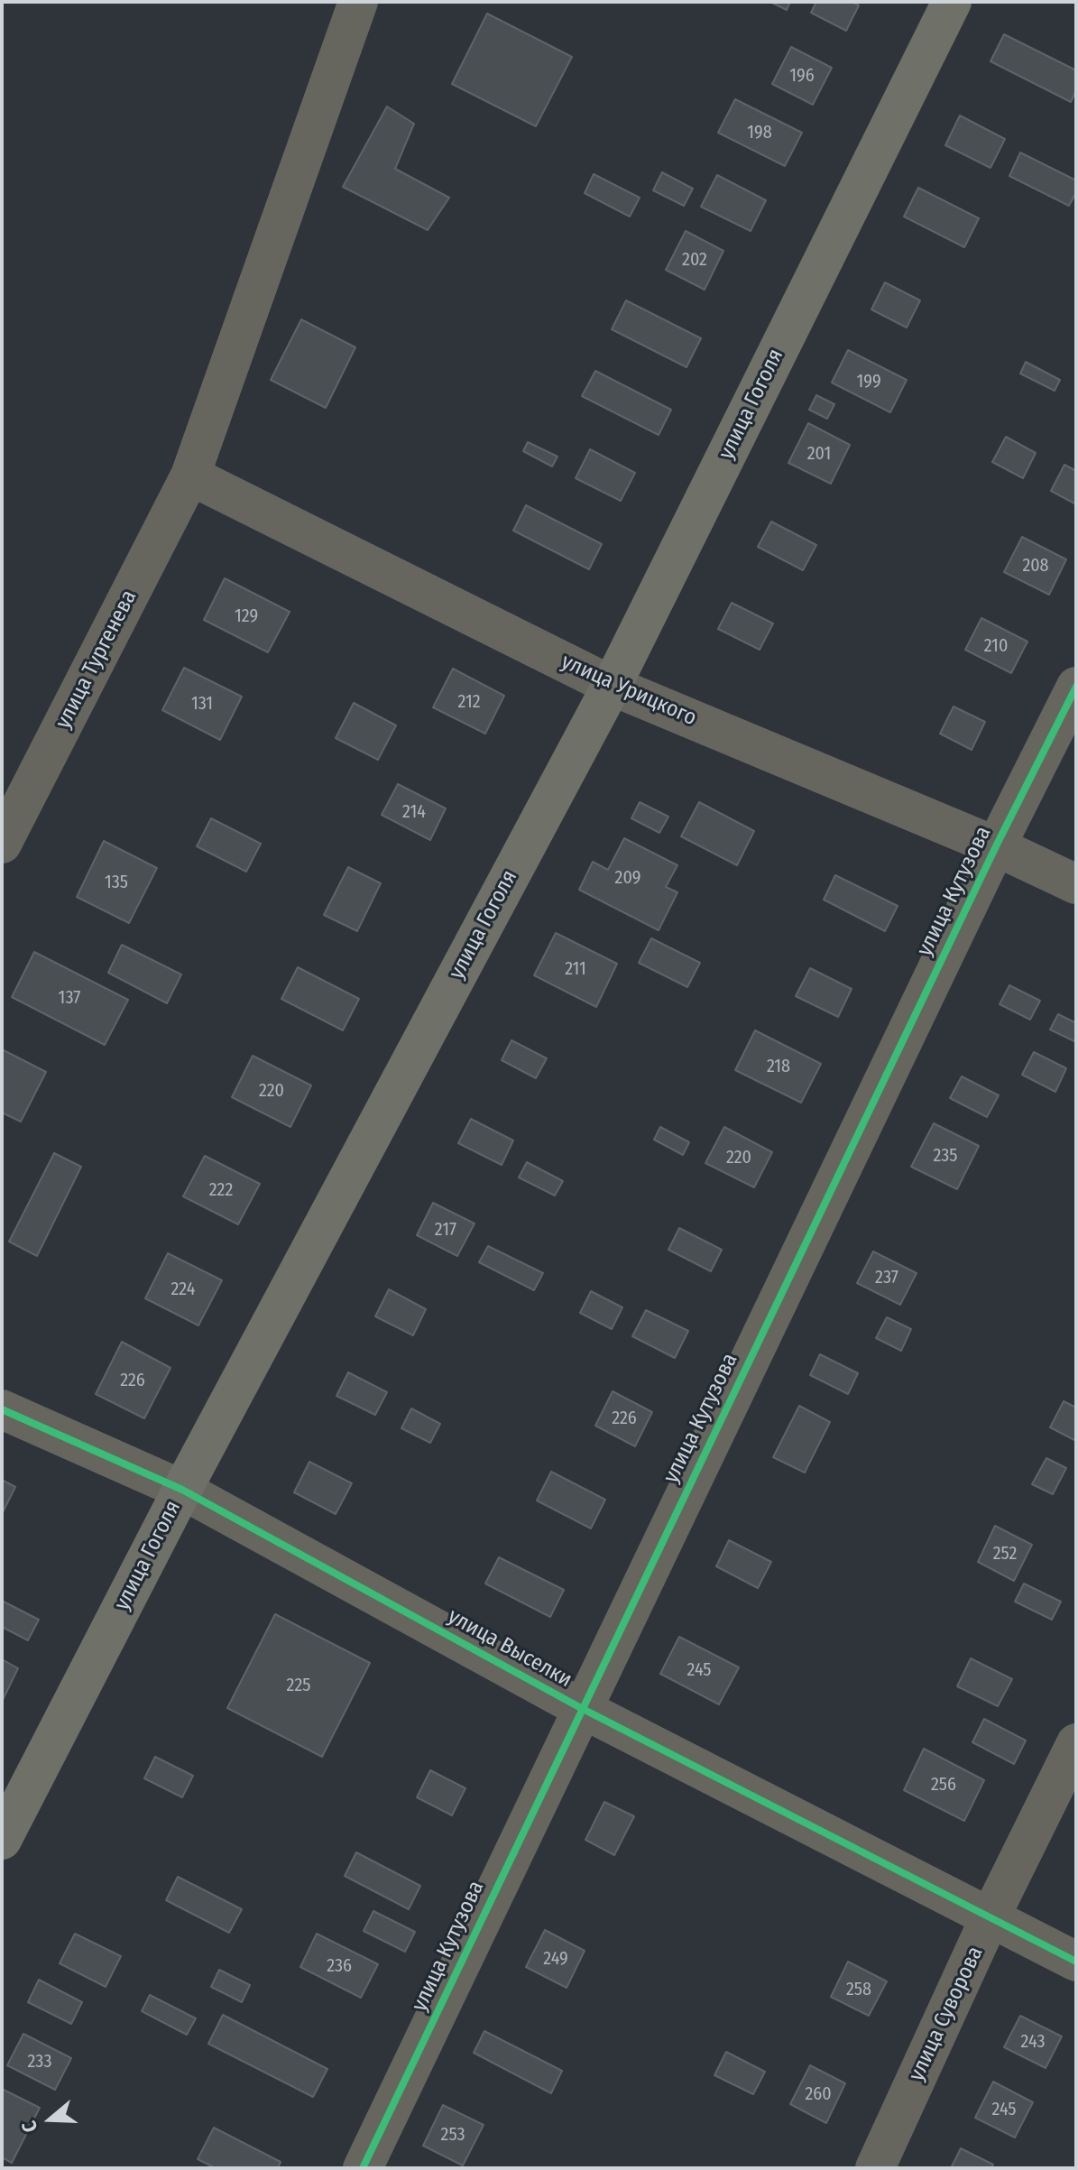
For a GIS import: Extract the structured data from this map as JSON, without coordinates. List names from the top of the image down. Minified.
{"streets":{"main road":["улица Гоголя"],"street":["улица Тургенева","улица Урицкого","улица Кутузова","улица Выселки","улица Суворова"]},"crossings":[["улица Гоголя","улица Урицкого"],["улица Гоголя","улица Выселки"],["улица Тургенева","улица Урицкого"],["улица Урицкого","улица Кутузова"],["улица Кутузова","улица Выселки"],["улица Выселки","улица Суворова"]],"house_numbers":["196","198","202","199","201","208","129","210","212","131","214","209","135","211","137","218","220","235","220","222","217","237","224","226","226","252","245","225","256","249","236","258","243","233","260","245","253"],"north":"left"}
